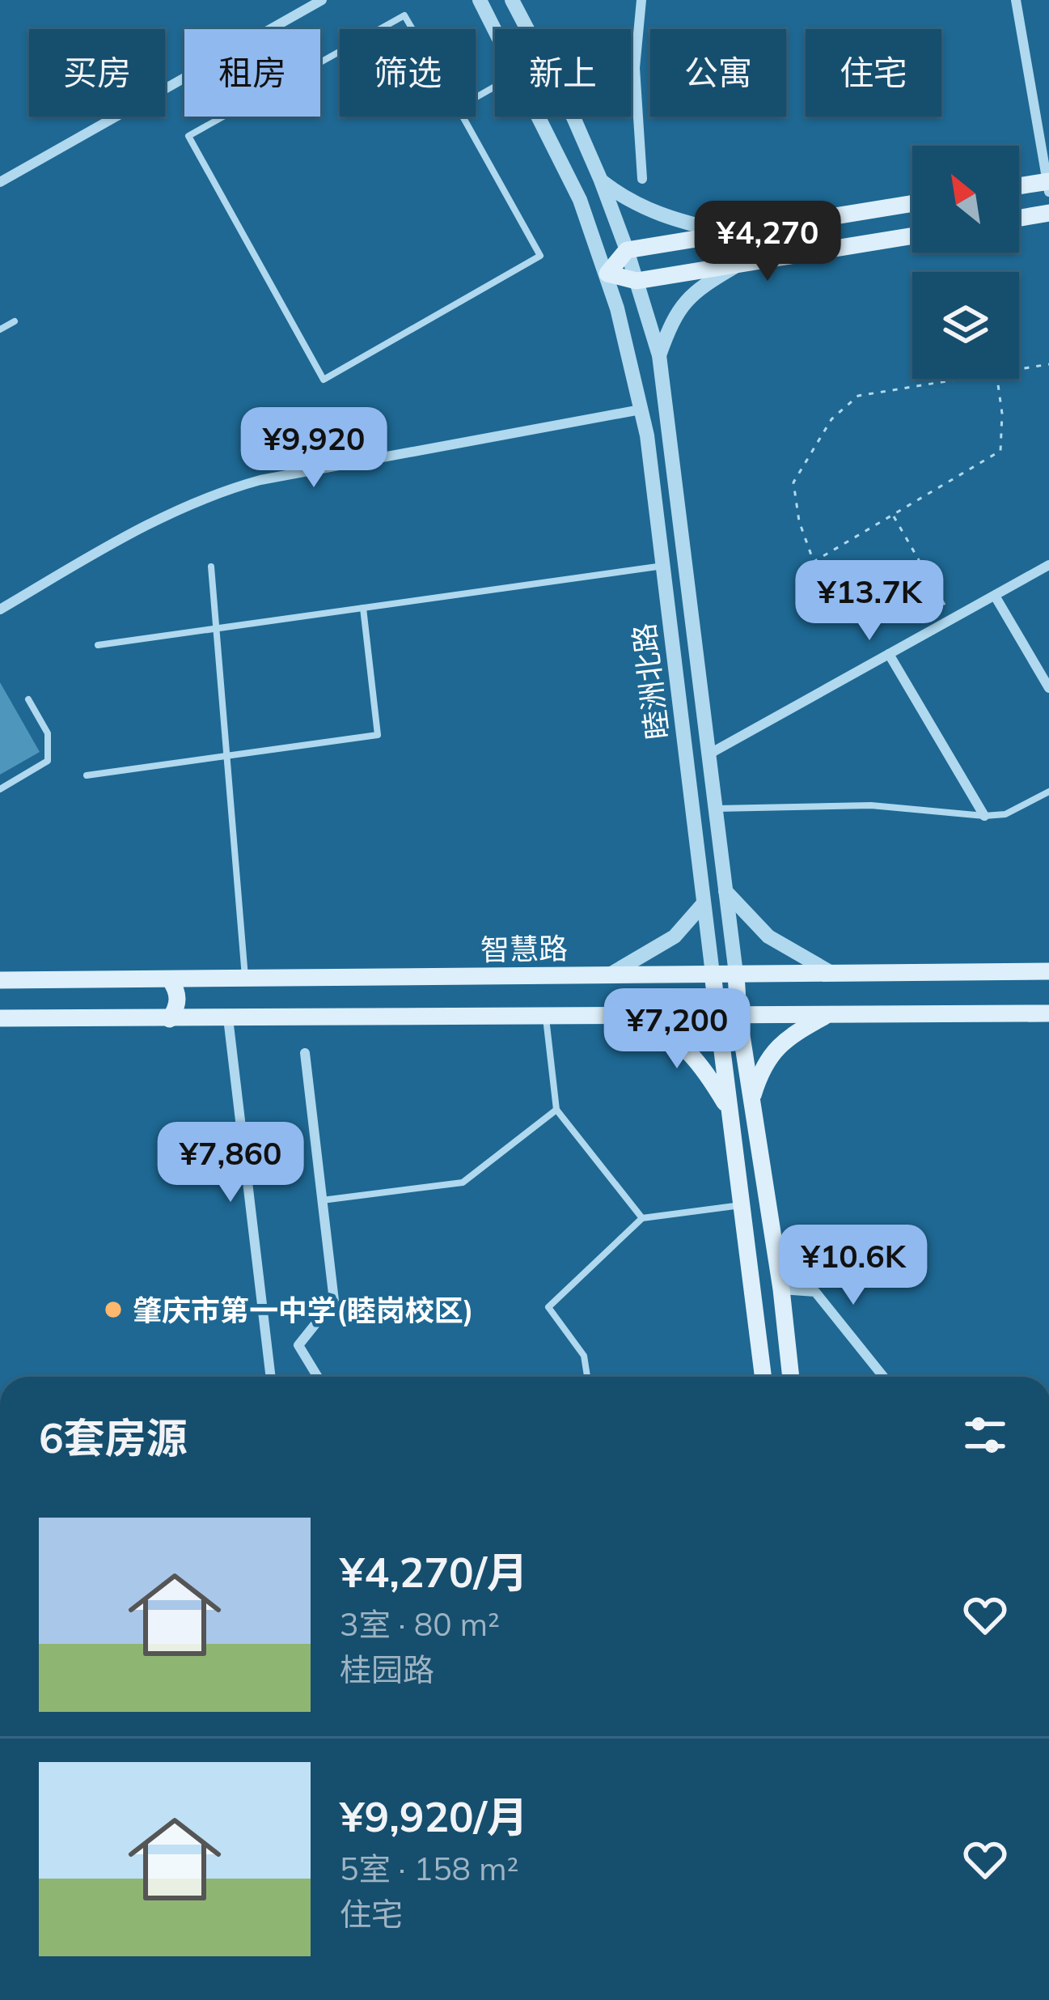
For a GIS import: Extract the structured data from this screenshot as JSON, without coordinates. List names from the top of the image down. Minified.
{"streets":{"main road":["睦洲北路","智慧路"]},"crossings":[["睦洲北路","智慧路"]],"places":["肇庆市第一中学(睦岗校区)"],"north":"top left","page":{"chip":["买房","租房","筛选","新上","公寓","住宅"],"price":["¥4,270","¥9,920","¥13.7K","¥7,200","¥7,860","¥10.6K"],"heading":"6套房源","list":[{"name":"¥4,270/月","note":"3室 · 80 m² · 桂园路"},{"name":"¥9,920/月","note":"5室 · 158 m² · 住宅"}]}}
